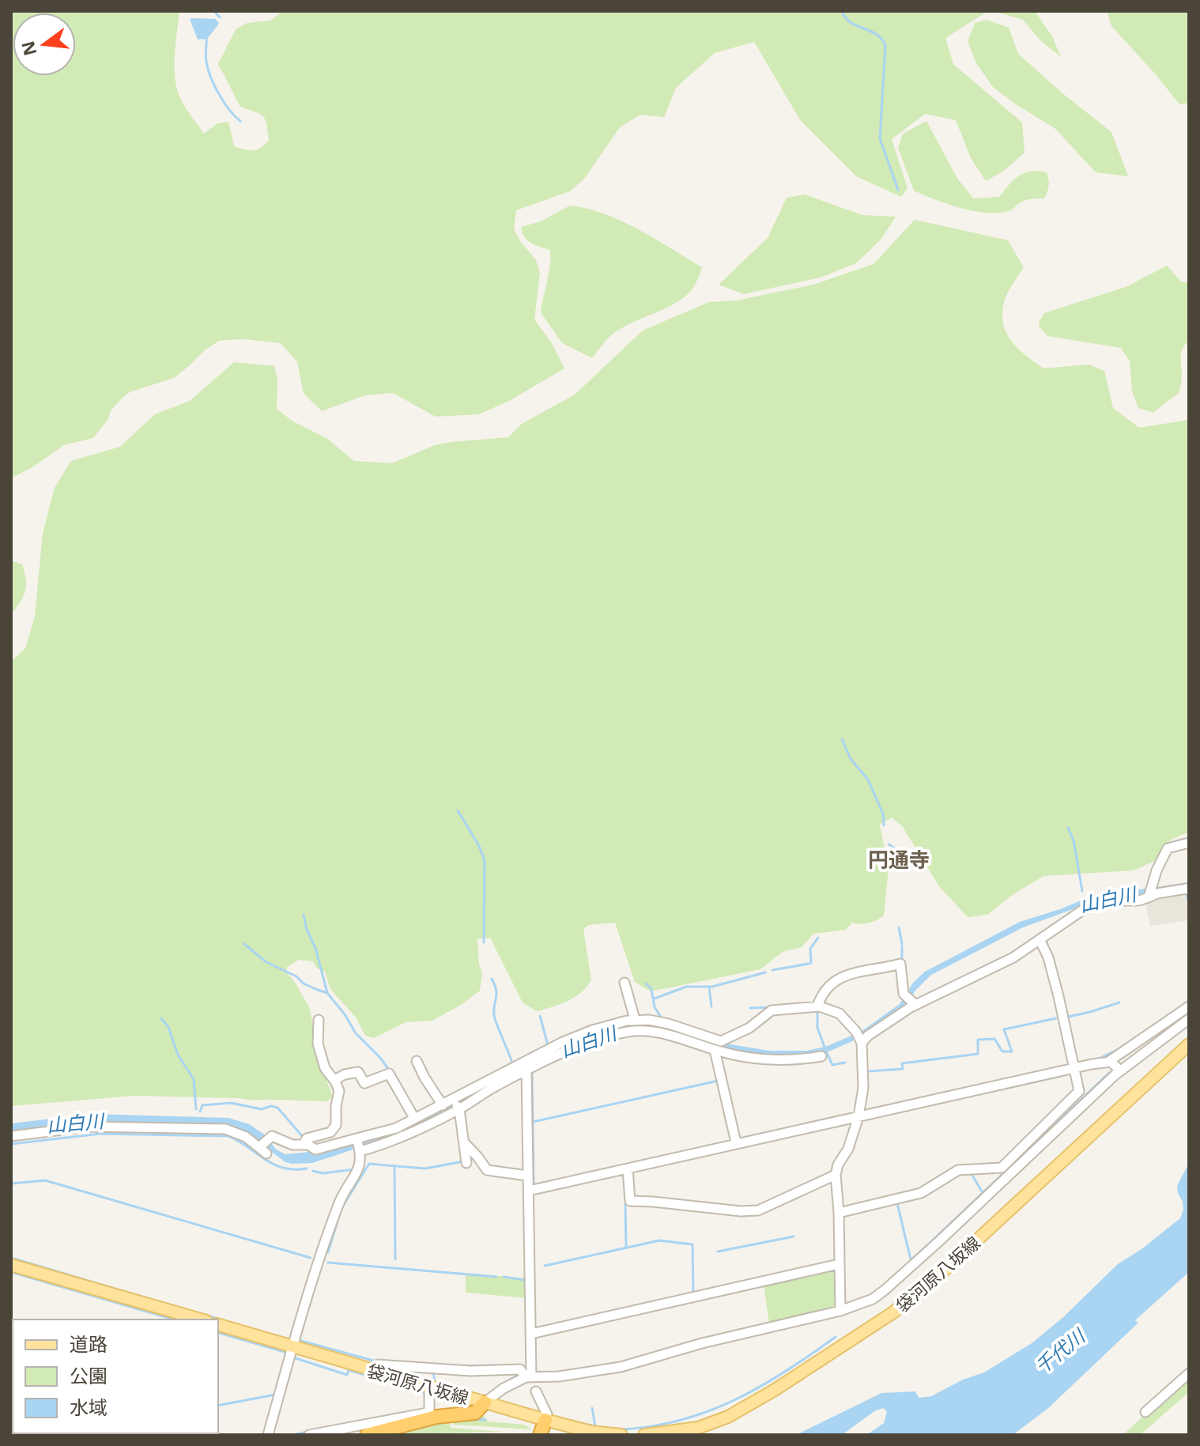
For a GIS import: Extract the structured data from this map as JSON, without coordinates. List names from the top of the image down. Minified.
{"streets":{"main road":["袋河原八坂線"]},"districts":["円通寺"],"water":["山白川","千代川"],"legend":["道路","公園","水域"],"north":"left"}
